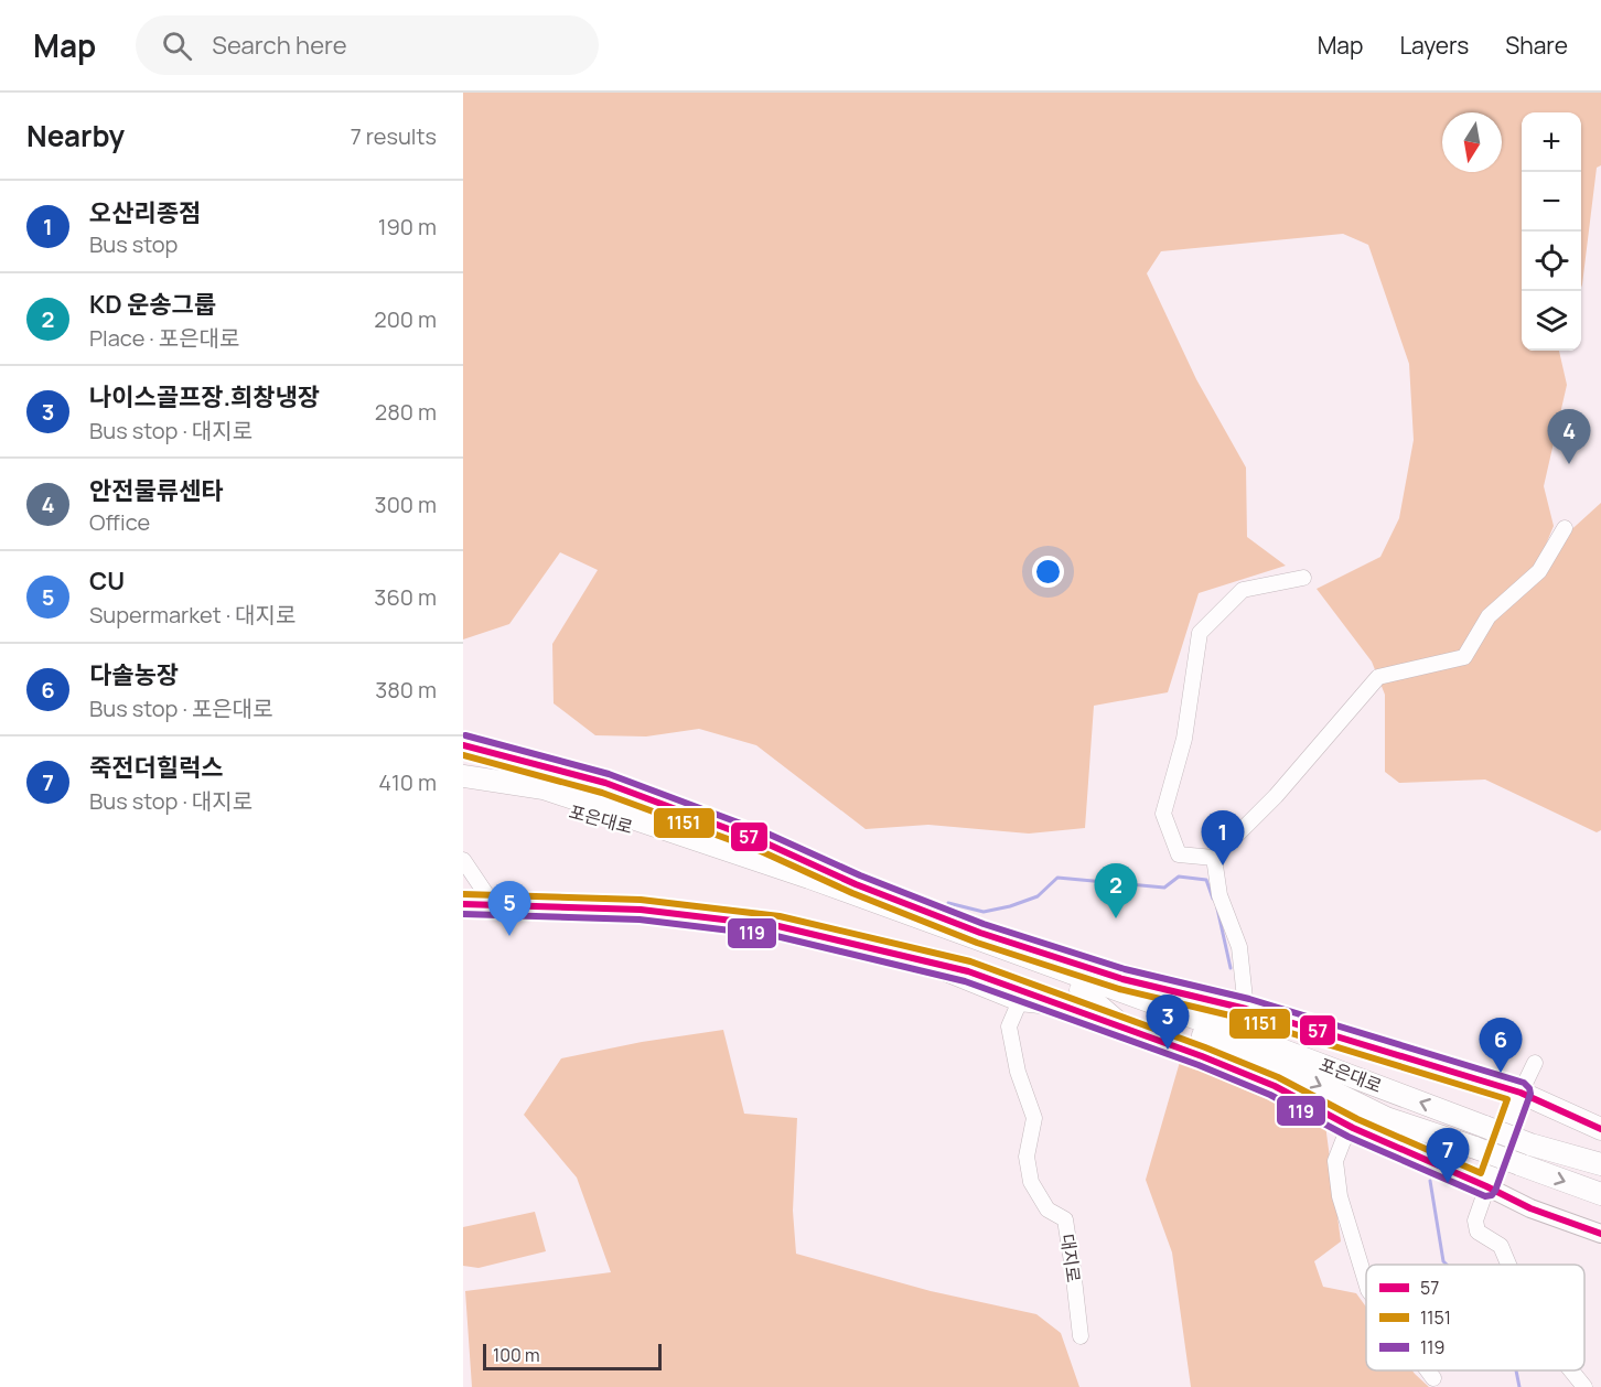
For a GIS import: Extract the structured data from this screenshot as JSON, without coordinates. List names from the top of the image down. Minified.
{"streets":{"highway":["포은대로"],"street":["대지로"]},"lines":["transit line 119","transit line 57","transit line 1151"],"legend":["57","1151","119"],"scale_bar":"100 m","north":"bottom","page":{"header":"Map","search":"Search here","nav":["Map","Layers","Share"],"heading":["Nearby","7 results"],"map_buttons":["+","−"],"list":[{"mark":"1","name":"오산리종점","note":"Bus stop","value":"190 m"},{"mark":"2","name":"KD 운송그룹","note":"Place · 포은대로","value":"200 m"},{"mark":"3","name":"나이스골프장.희창냉장","note":"Bus stop · 대지로","value":"280 m"},{"mark":"4","name":"안전물류센타","note":"Office","value":"300 m"},{"mark":"5","name":"CU","note":"Supermarket · 대지로","value":"360 m"},{"mark":"6","name":"다솔농장","note":"Bus stop · 포은대로","value":"380 m"},{"mark":"7","name":"죽전더힐럭스","note":"Bus stop · 대지로","value":"410 m"}],"pins":["4","1","2","5","3","6","7"],"scale":"100 m"}}
